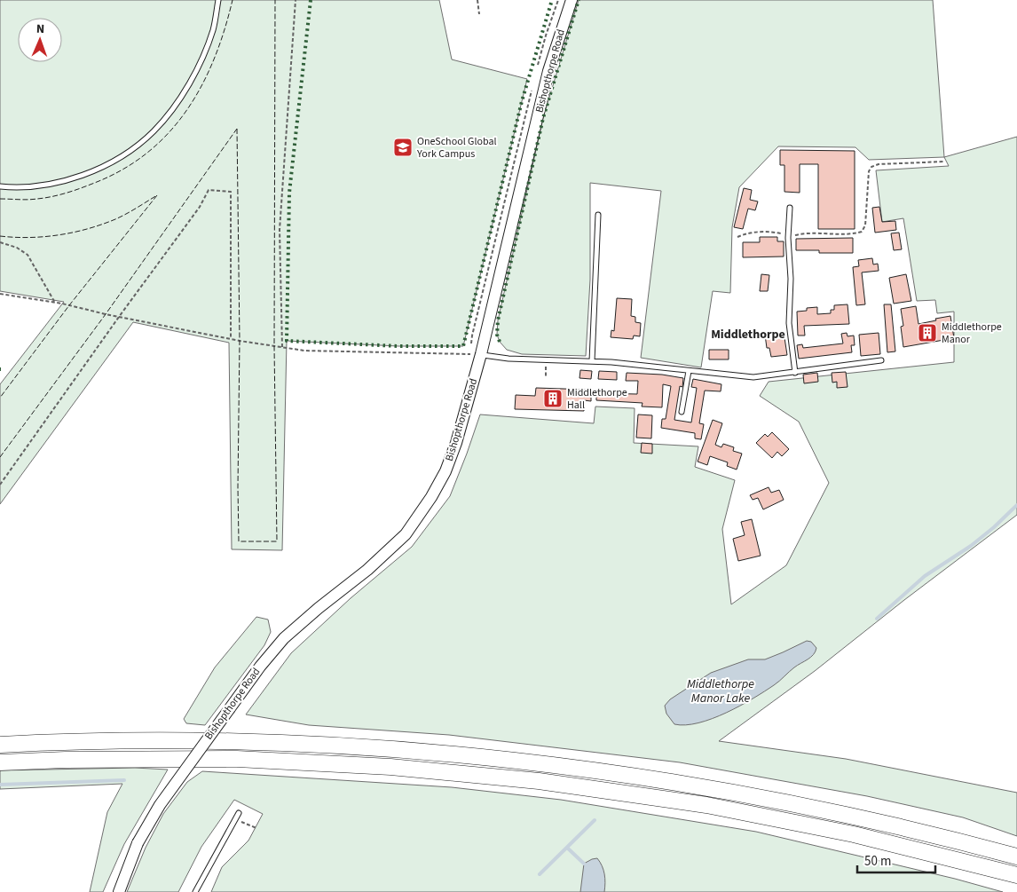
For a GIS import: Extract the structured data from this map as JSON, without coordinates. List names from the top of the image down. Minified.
{"streets":{"street":["Bishopthorpe Road"]},"districts":["Middlethorpe"],"water":["Middlethorpe Manor Lake"],"places":{"school or university":["OneSchool Global York Campus"],"building":["Middlethorpe Manor","Middlethorpe Hall"]},"scale_bar":"50 m","north":"top"}
